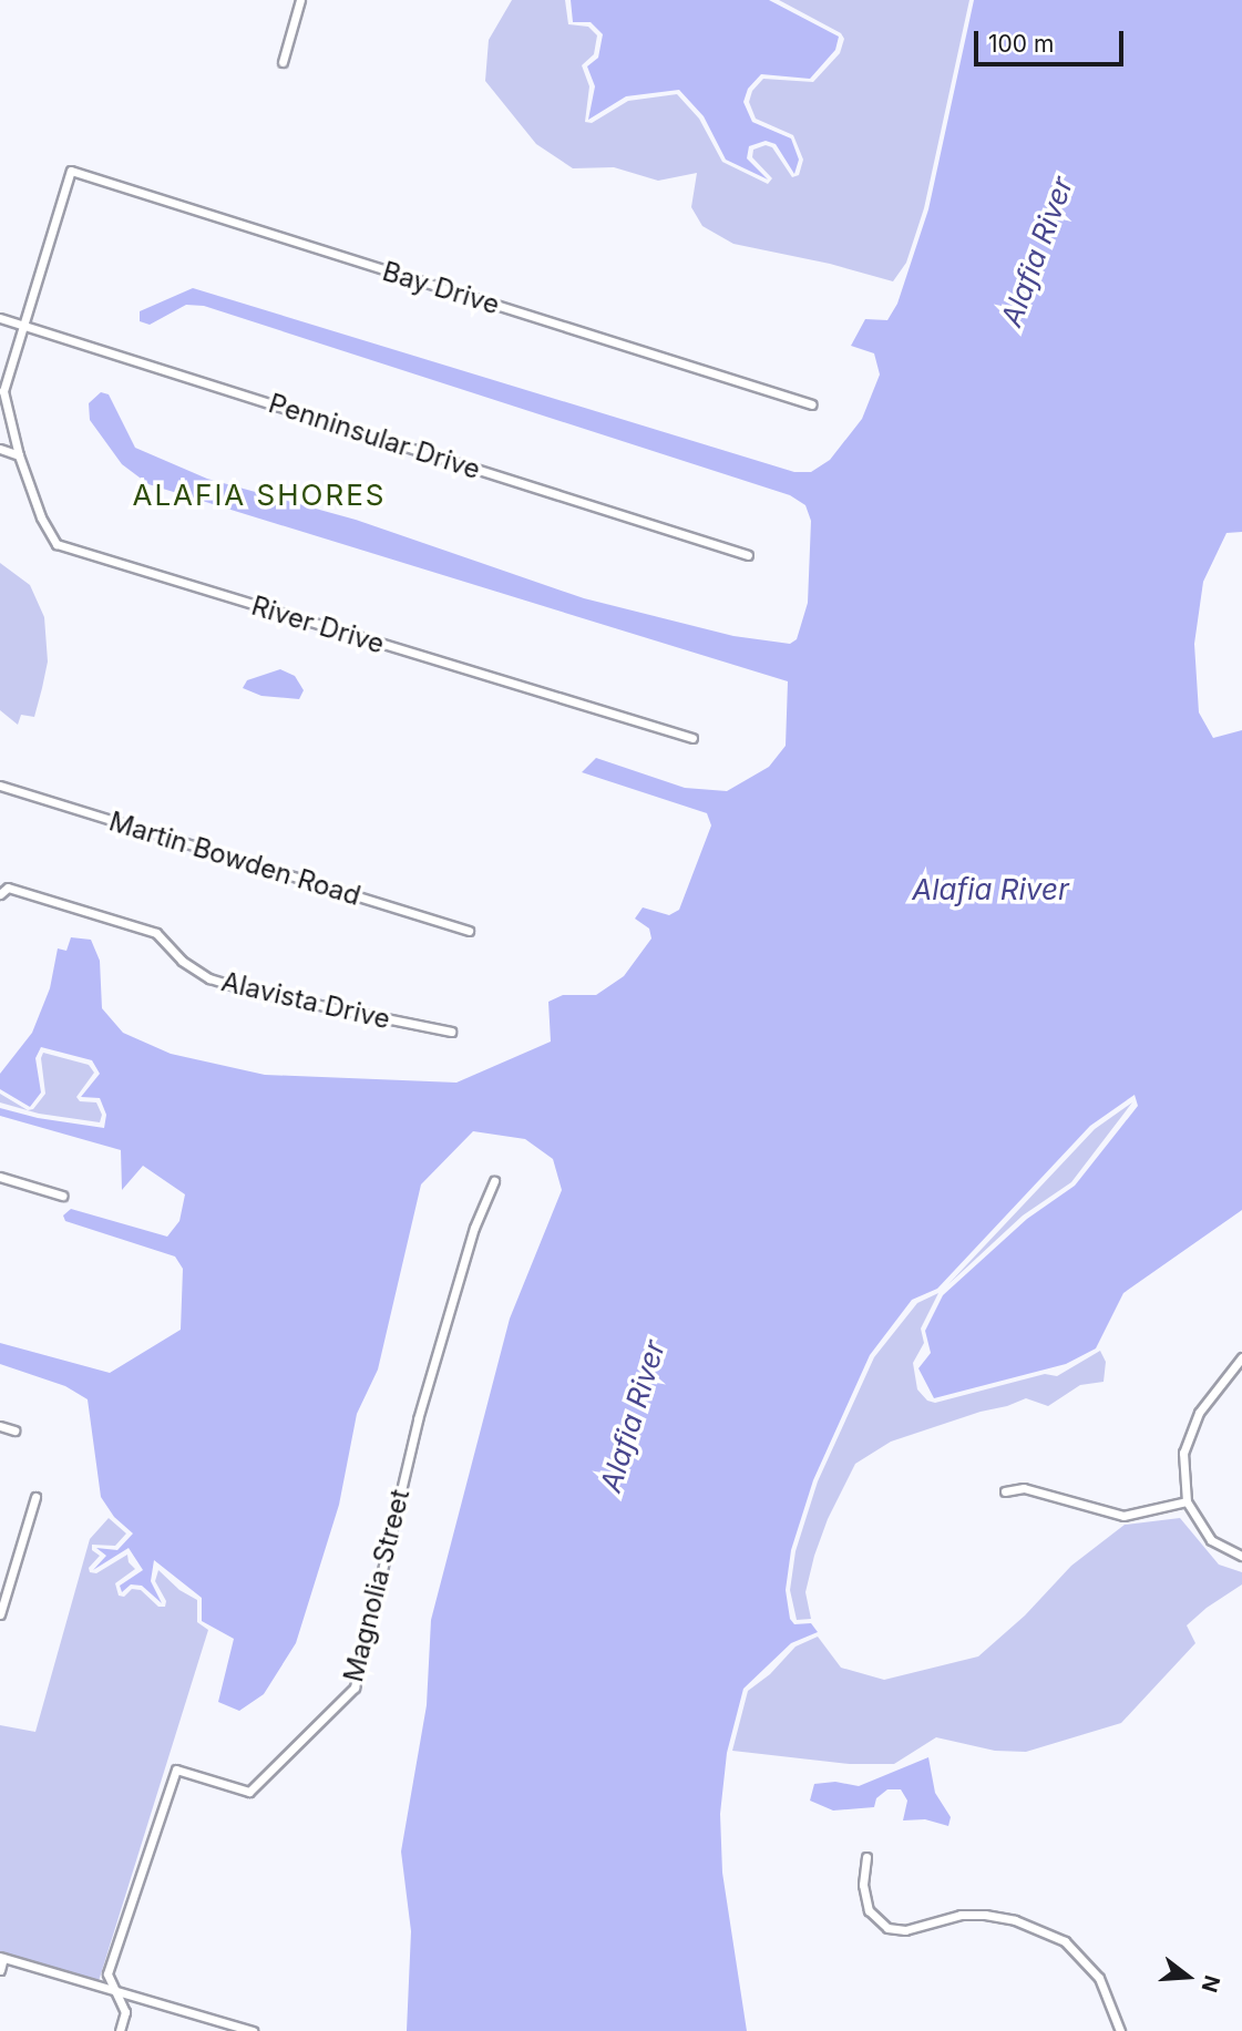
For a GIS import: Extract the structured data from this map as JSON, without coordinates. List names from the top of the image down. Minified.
{"streets":{"street":["Bay Drive","Penninsular Drive","River Drive","Martin Bowden Road","Alavista Drive","Magnolia Street"]},"crossings":[["Bay Drive","Penninsular Drive"]],"districts":["ALAFIA SHORES"],"water":["Alafia River"],"scale_bar":"100 m","north":"right"}
